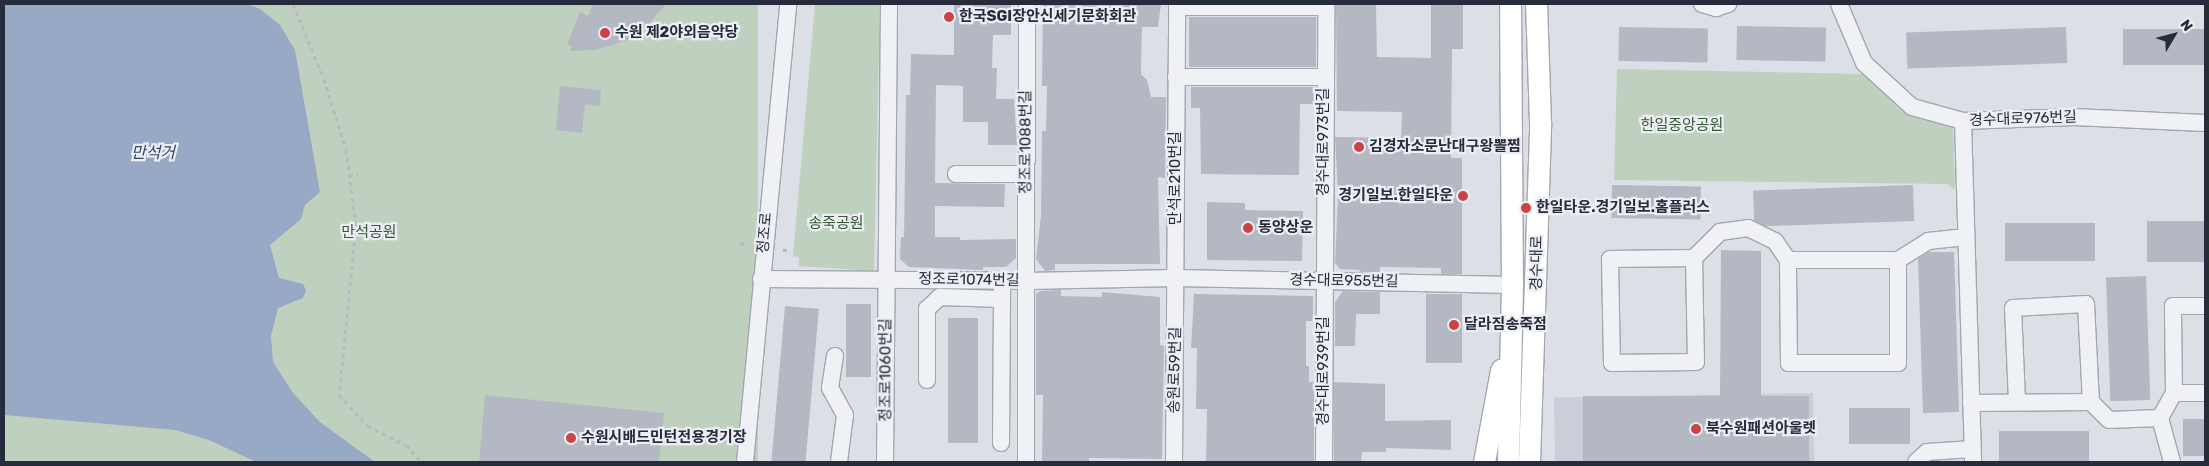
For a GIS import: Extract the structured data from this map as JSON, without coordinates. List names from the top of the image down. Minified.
{"streets":{"main road":["경수대로"],"street":["경수대로976번길","정조로1088번길","경수대로973번길","만석로210번길","정조로","정조로1074번길","경수대로955번길","정조로1060번길","송원로59번길","경수대로939번길"]},"crossings":[["정조로1088번길","정조로1074번길"],["경수대로973번길","만석로210번길"],["경수대로973번길","경수대로955번길"],["경수대로973번길","경수대로939번길"],["만석로210번길","정조로1074번길"],["만석로210번길","경수대로955번길"],["만석로210번길","송원로59번길"],["정조로","정조로1074번길"],["경수대로","경수대로955번길"],["정조로1074번길","경수대로955번길"],["정조로1074번길","정조로1060번길"],["정조로1074번길","송원로59번길"],["경수대로955번길","송원로59번길"],["경수대로955번길","경수대로939번길"]],"water":["만석거"],"parks":["한일중앙공원","송죽공원","만석공원"],"places":["한국SGI장안신세기문화회관","수원 제2야외음악당","김경자소문난대구왕뽈찜","경기일보.한일타운","한일타운.경기일보.홈플러스","동양상운","달라짐송죽점","북수원패션아울렛","수원시배드민턴전용경기장"],"north":"top right"}
